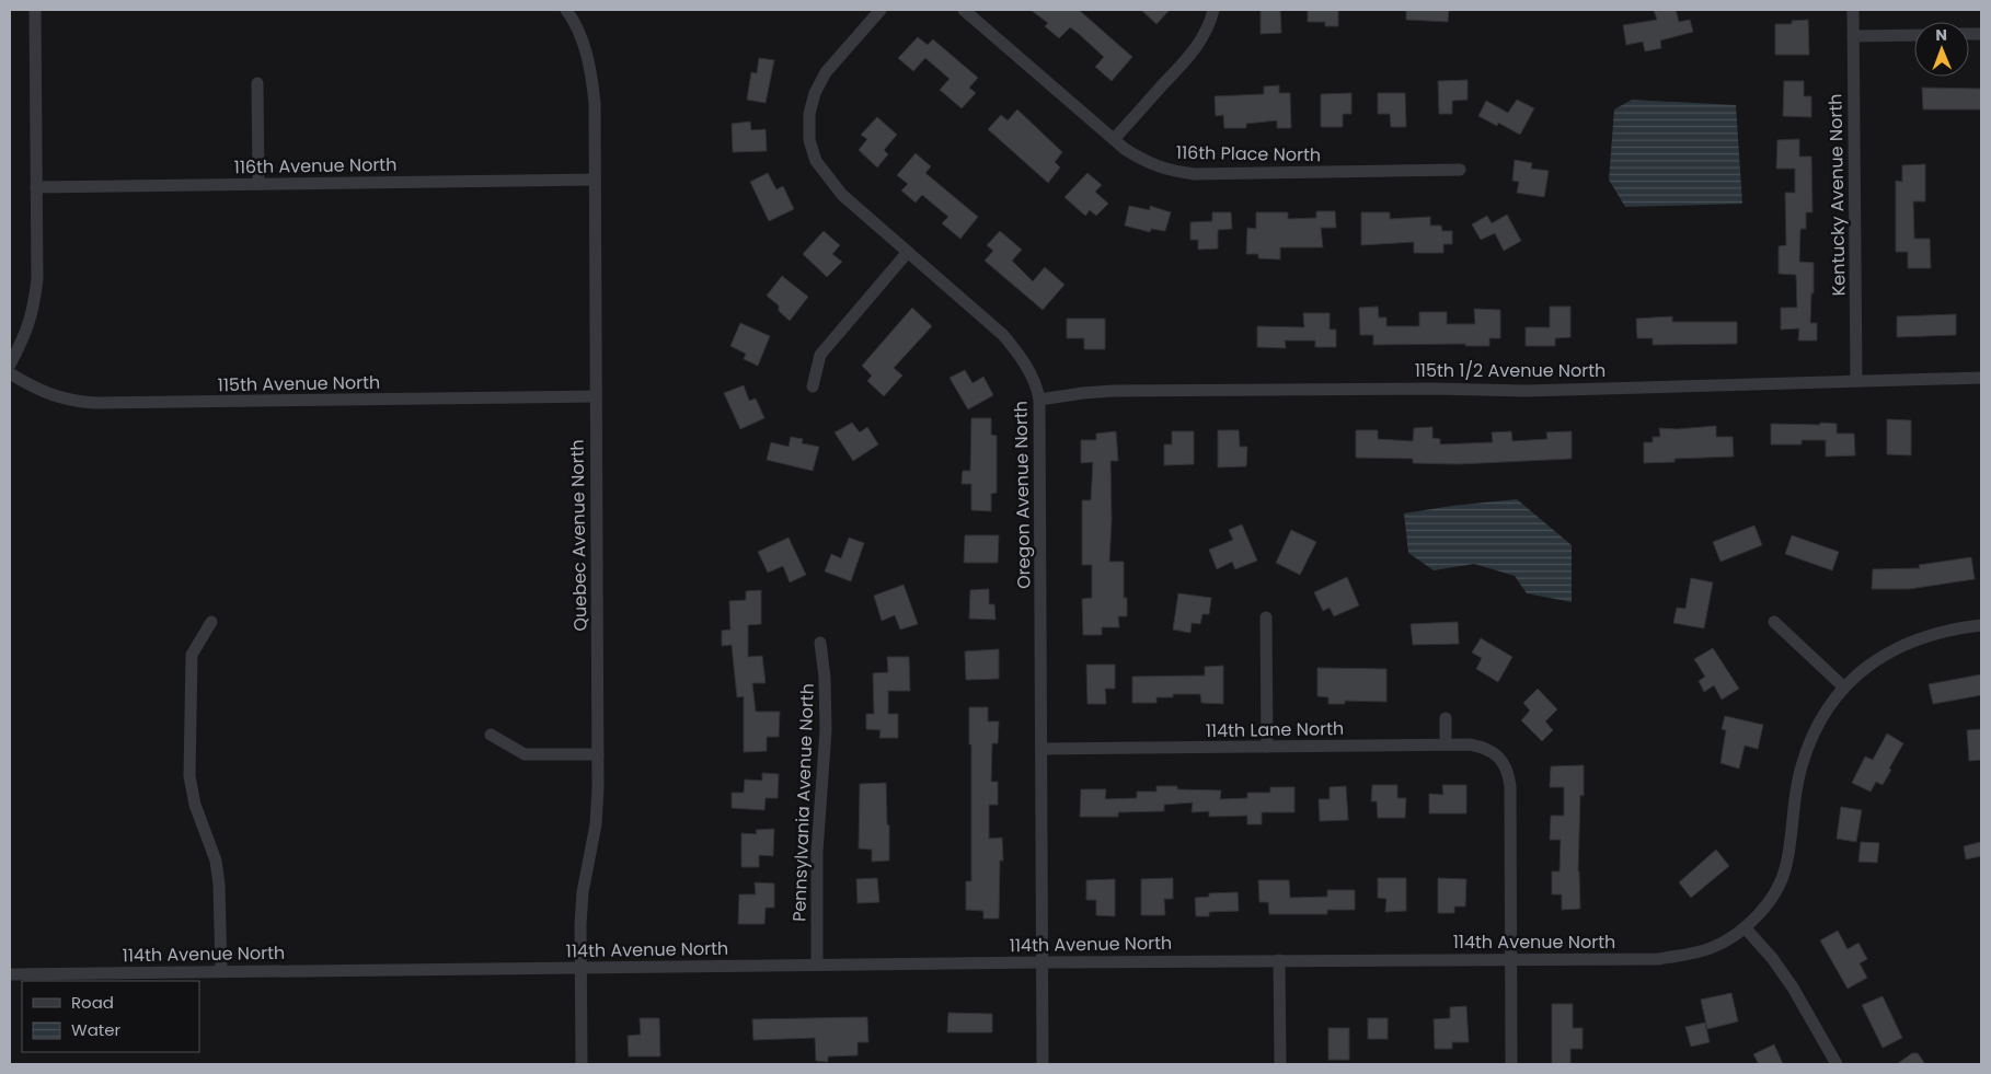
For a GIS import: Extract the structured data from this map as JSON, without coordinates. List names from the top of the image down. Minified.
{"streets":{"street":["116th Place North","116th Avenue North","Kentucky Avenue North","115th 1/2 Avenue North","115th Avenue North","Oregon Avenue North","Quebec Avenue North","114th Lane North","Pennsylvania Avenue North","114th Avenue North"]},"crossings":[["116th Avenue North","Quebec Avenue North"],["Kentucky Avenue North","115th 1/2 Avenue North"],["115th 1/2 Avenue North","Oregon Avenue North"],["115th Avenue North","Quebec Avenue North"],["Oregon Avenue North","114th Lane North"],["Oregon Avenue North","114th Avenue North"],["Quebec Avenue North","114th Avenue North"],["114th Lane North","114th Avenue North"],["Pennsylvania Avenue North","114th Avenue North"]],"legend":["Road","Water"],"north":"top"}
